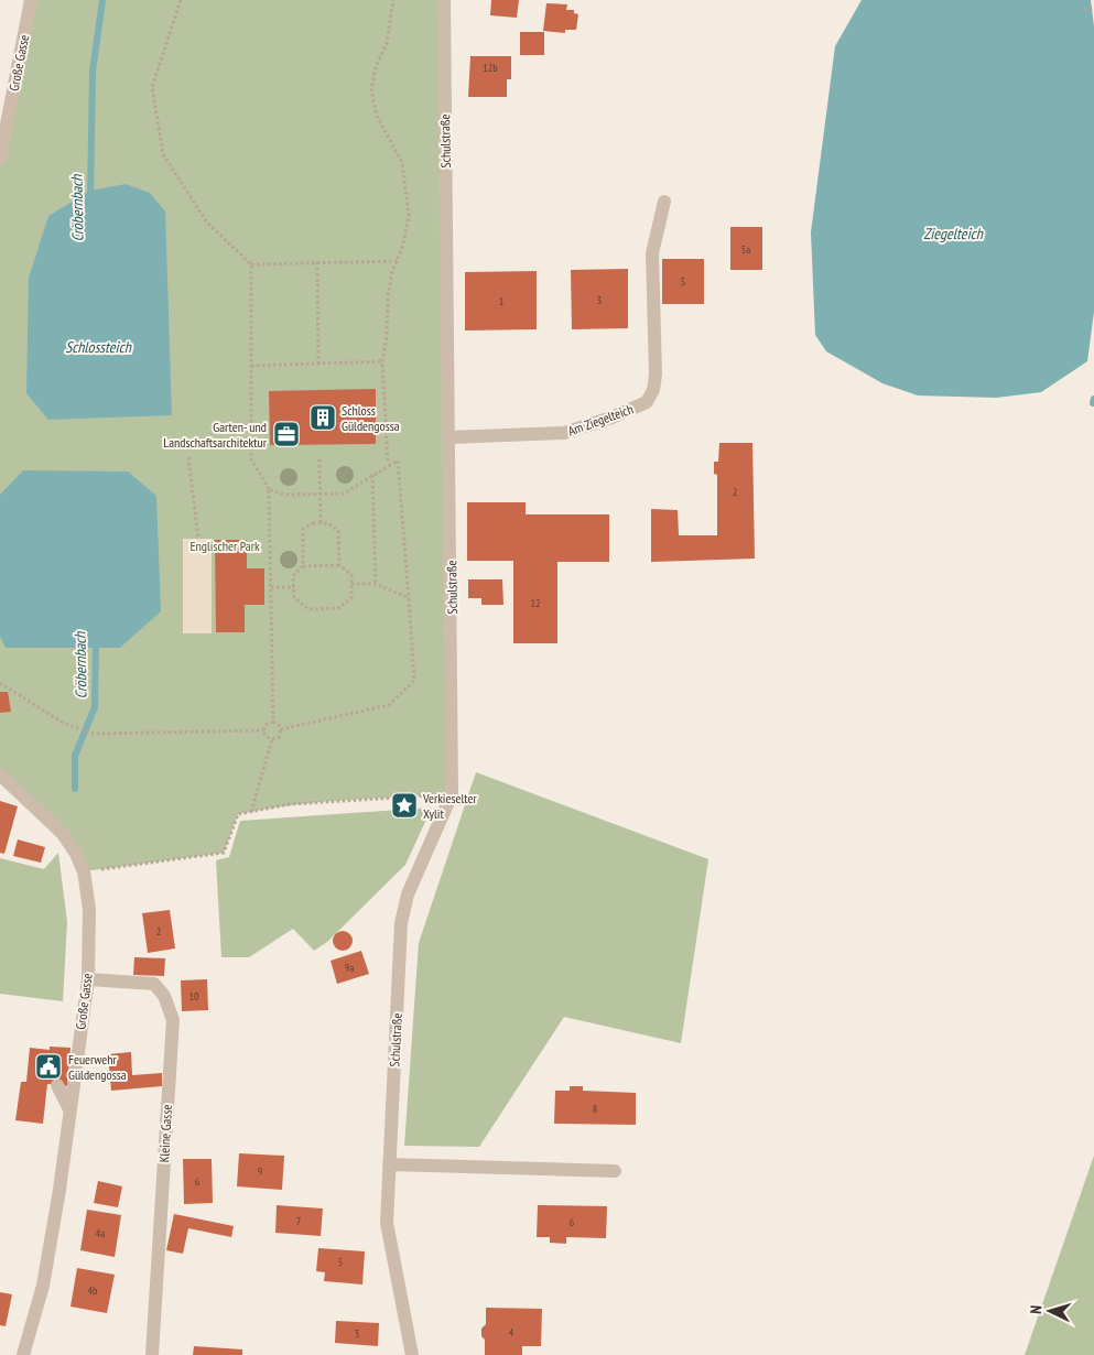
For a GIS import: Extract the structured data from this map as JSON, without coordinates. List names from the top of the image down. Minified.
{"streets":{"street":["Große Gasse","Schulstraße","Am Ziegelteich","Kleine Gasse"]},"crossings":[["Große Gasse","Kleine Gasse"],["Schulstraße","Am Ziegelteich"]],"water":["Cröbernbach","Ziegelteich","Schlossteich"],"parks":["Englischer Park"],"places":{"building":["Schloss Güldengossa"],"office":["Garten- und Landschaftsarchitektur"],"place":["Verkieselter Xylit"],"public building":["Feuerwehr Güldengossa"]},"house_numbers":["12b","5a","5","3","1","2","12","2","9a","10","8","9","6","7","6","4a","5","4b","4","3"],"north":"left"}
